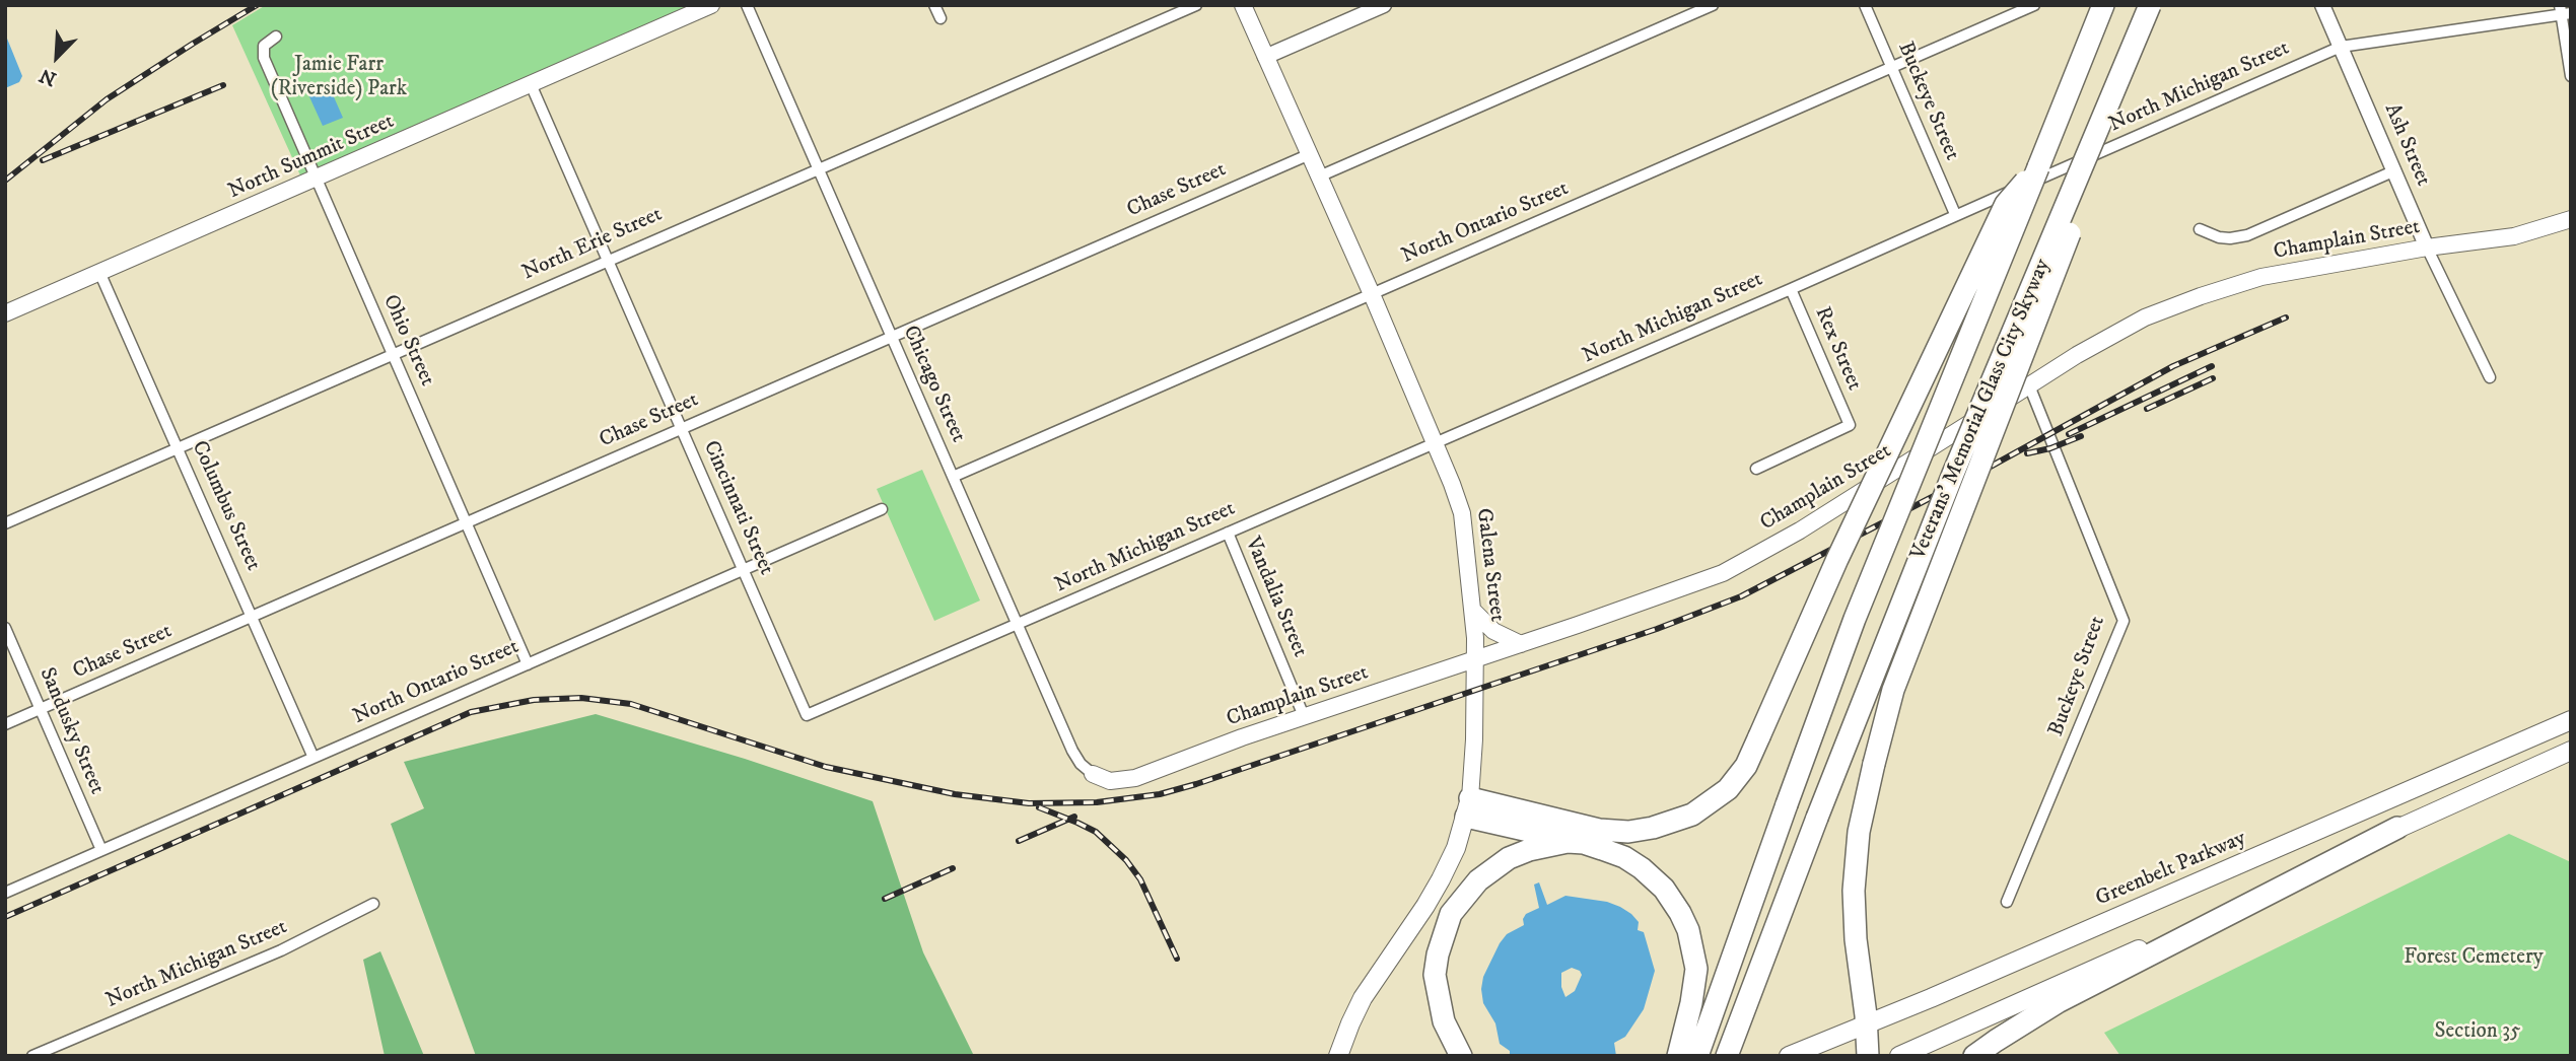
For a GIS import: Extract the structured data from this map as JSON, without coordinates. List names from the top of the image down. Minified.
{"streets":{"highway":["Veterans' Memorial Glass City Skyway"],"main road":["North Summit Street","Champlain Street","Galena Street","Greenbelt Parkway"],"street":["North Michigan Street","Buckeye Street","Ash Street","Chase Street","North Ontario Street","North Erie Street","Ohio Street","Rex Street","Chicago Street","Columbus Street","Cincinnati Street","Vandalia Street","Sandusky Street"]},"crossings":[["North Michigan Street","Buckeye Street"],["North Michigan Street","Ash Street"],["North Michigan Street","Rex Street"],["North Michigan Street","Chicago Street"],["North Michigan Street","Cincinnati Street"],["North Michigan Street","Galena Street"],["North Michigan Street","Vandalia Street"],["Buckeye Street","North Ontario Street"],["Buckeye Street","Champlain Street"],["Ash Street","Champlain Street"],["North Summit Street","Ohio Street"],["North Summit Street","Columbus Street"],["North Summit Street","Cincinnati Street"],["Chase Street","Ohio Street"],["Chase Street","Chicago Street"],["Chase Street","Columbus Street"],["Chase Street","Cincinnati Street"],["Chase Street","Galena Street"],["Chase Street","Sandusky Street"],["North Ontario Street","Ohio Street"],["North Ontario Street","Chicago Street"],["North Ontario Street","Columbus Street"],["North Ontario Street","Cincinnati Street"],["North Ontario Street","Galena Street"],["North Ontario Street","Sandusky Street"],["Champlain Street","Rex Street"],["Champlain Street","Chicago Street"],["Champlain Street","Galena Street"],["Champlain Street","Vandalia Street"],["North Erie Street","Ohio Street"],["North Erie Street","Chicago Street"],["North Erie Street","Columbus Street"],["North Erie Street","Cincinnati Street"]],"parks":["Jamie Farr (Riverside) Park","Forest Cemetery","Section 35"],"north":"bottom left"}
